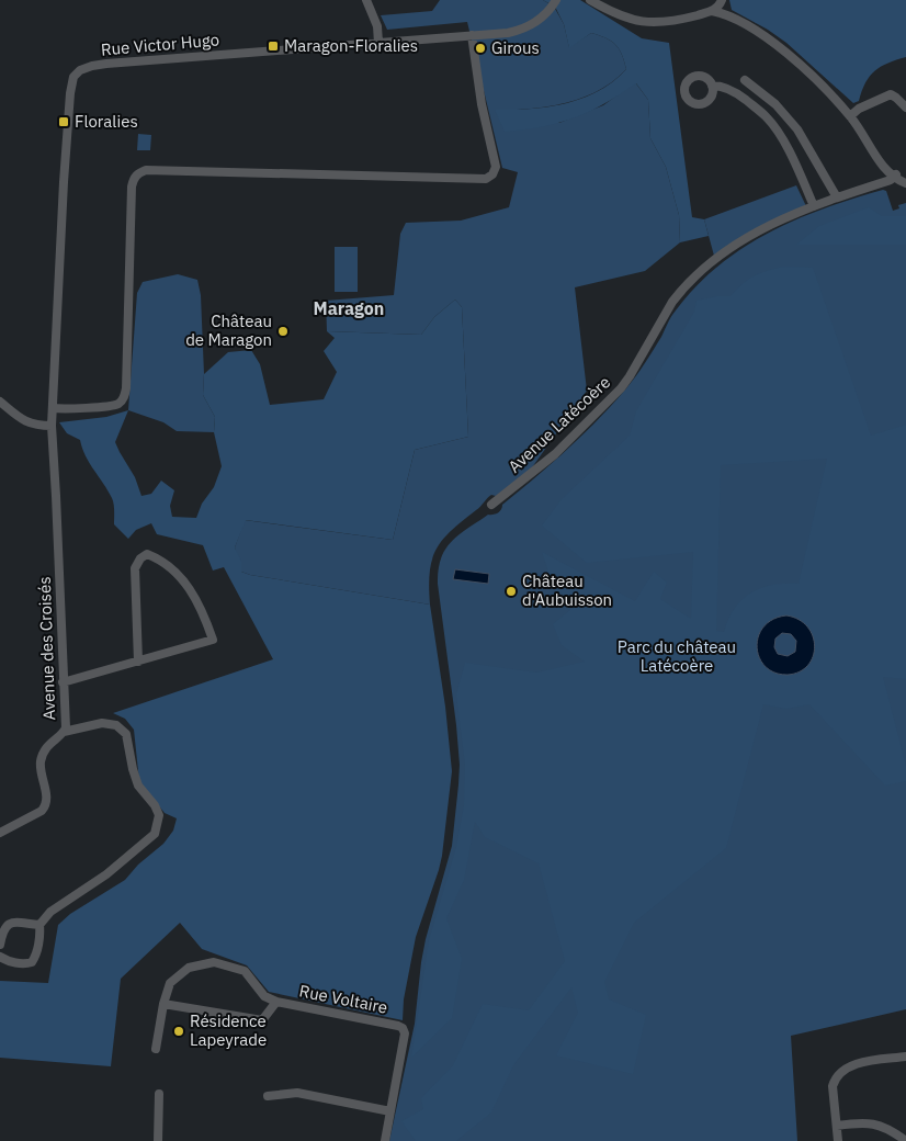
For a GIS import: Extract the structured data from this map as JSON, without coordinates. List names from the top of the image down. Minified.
{"streets":{"street":["Rue Victor Hugo","Avenue Latécoère","Avenue des Croisés","Rue Voltaire"]},"crossings":[["Rue Victor Hugo","Avenue des Croisés"]],"districts":["Maragon"],"parks":["Parc du château Latécoère"],"places":{"transit":["Maragon-Floralies","Floralies"],"other":["Girous","Château de Maragon","Château d'Aubuisson","Résidence Lapeyrade"]}}
